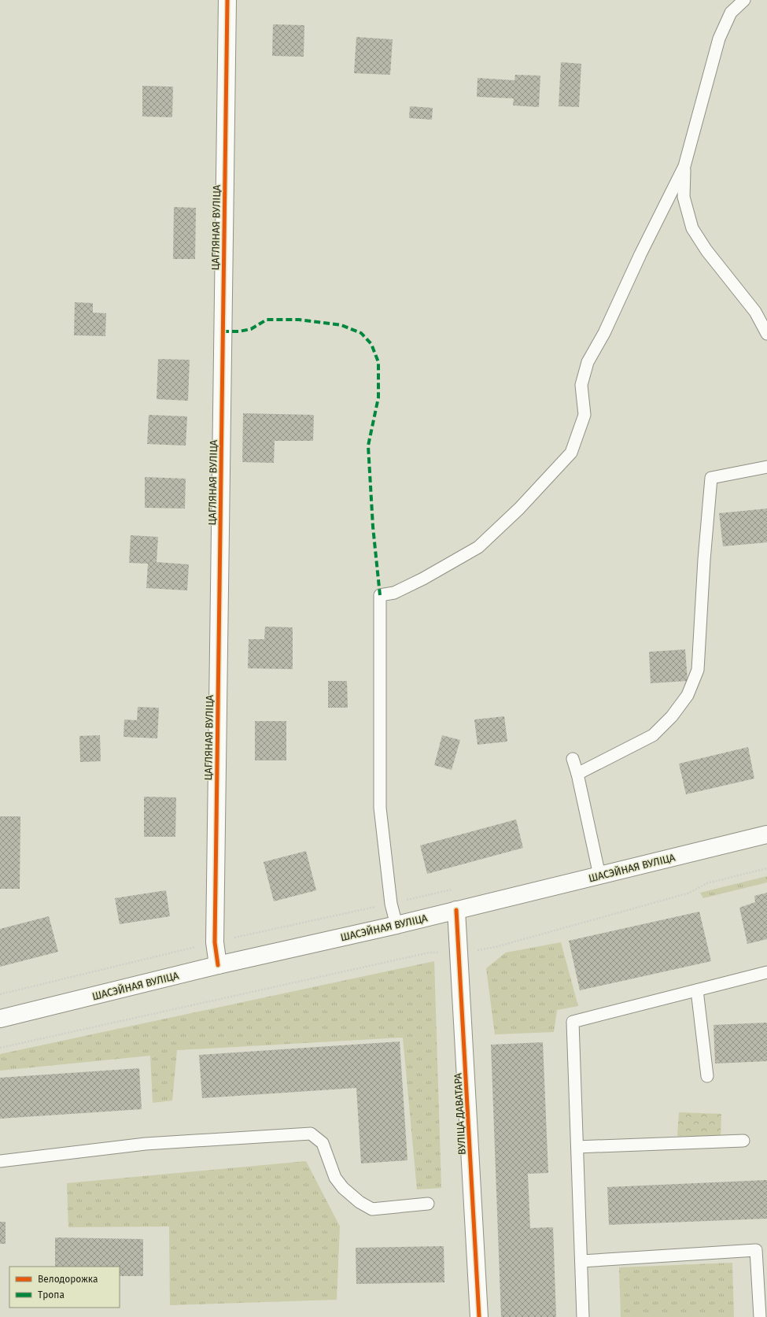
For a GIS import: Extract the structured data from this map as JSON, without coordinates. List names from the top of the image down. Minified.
{"streets":{"street":["ЦАГЛЯНАЯ ВУЛІЦА","ШАСЭЙНАЯ ВУЛІЦА","ВУЛІЦА ДАВАТАРА"]},"crossings":[["ЦАГЛЯНАЯ ВУЛІЦА","ШАСЭЙНАЯ ВУЛІЦА"],["ШАСЭЙНАЯ ВУЛІЦА","ВУЛІЦА ДАВАТАРА"]],"legend":["Велодорожка","Тропа"]}
